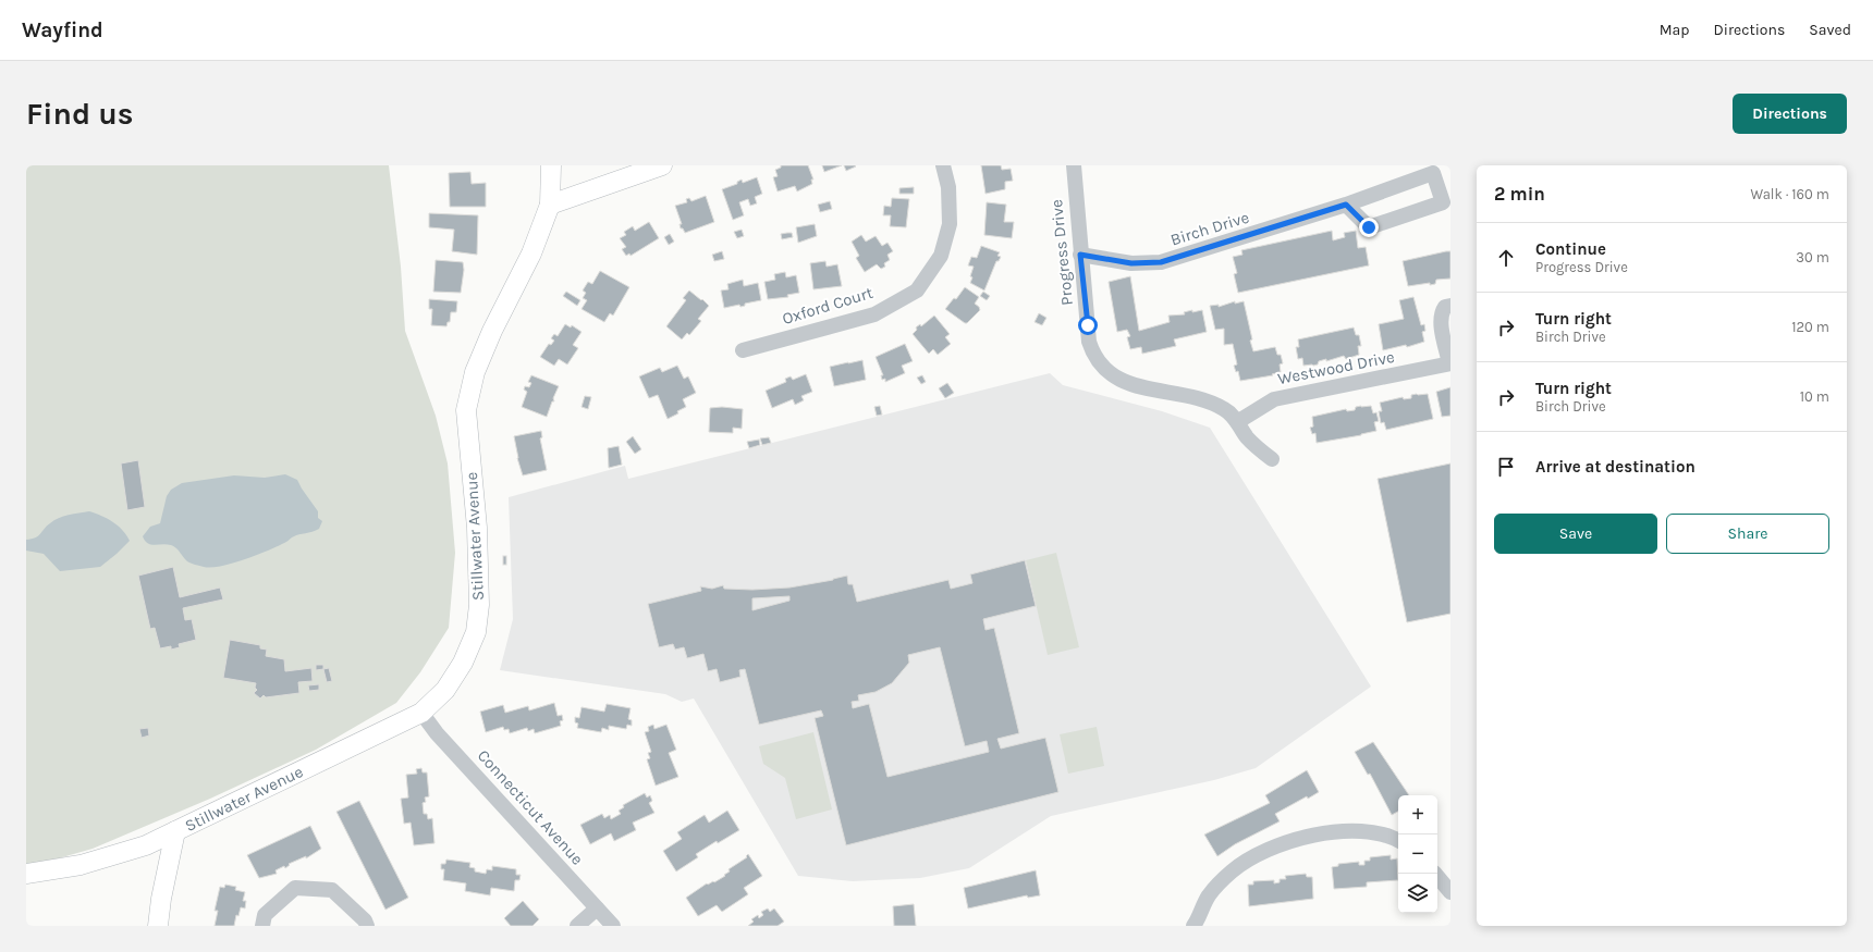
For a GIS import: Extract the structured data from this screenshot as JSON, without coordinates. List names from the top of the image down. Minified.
{"streets":{"main road":["Stillwater Avenue"],"street":["Birch Drive","Progress Drive","Oxford Court","Westwood Drive","Connecticut Avenue"]},"crossings":[["Birch Drive","Progress Drive"],["Progress Drive","Westwood Drive"],["Stillwater Avenue","Connecticut Avenue"]],"page":{"header":"Wayfind","nav":["Map","Directions","Saved"],"buttons":["Directions",["Save","Share"]],"title":"Find us","heading":["2 min","Walk · 160 m"],"list":[["Continue","Progress Drive","30 m"],["Turn right","Birch Drive","120 m"],["Turn right","Birch Drive","10 m"],"Arrive at destination"],"map_buttons":["+","−"]}}
